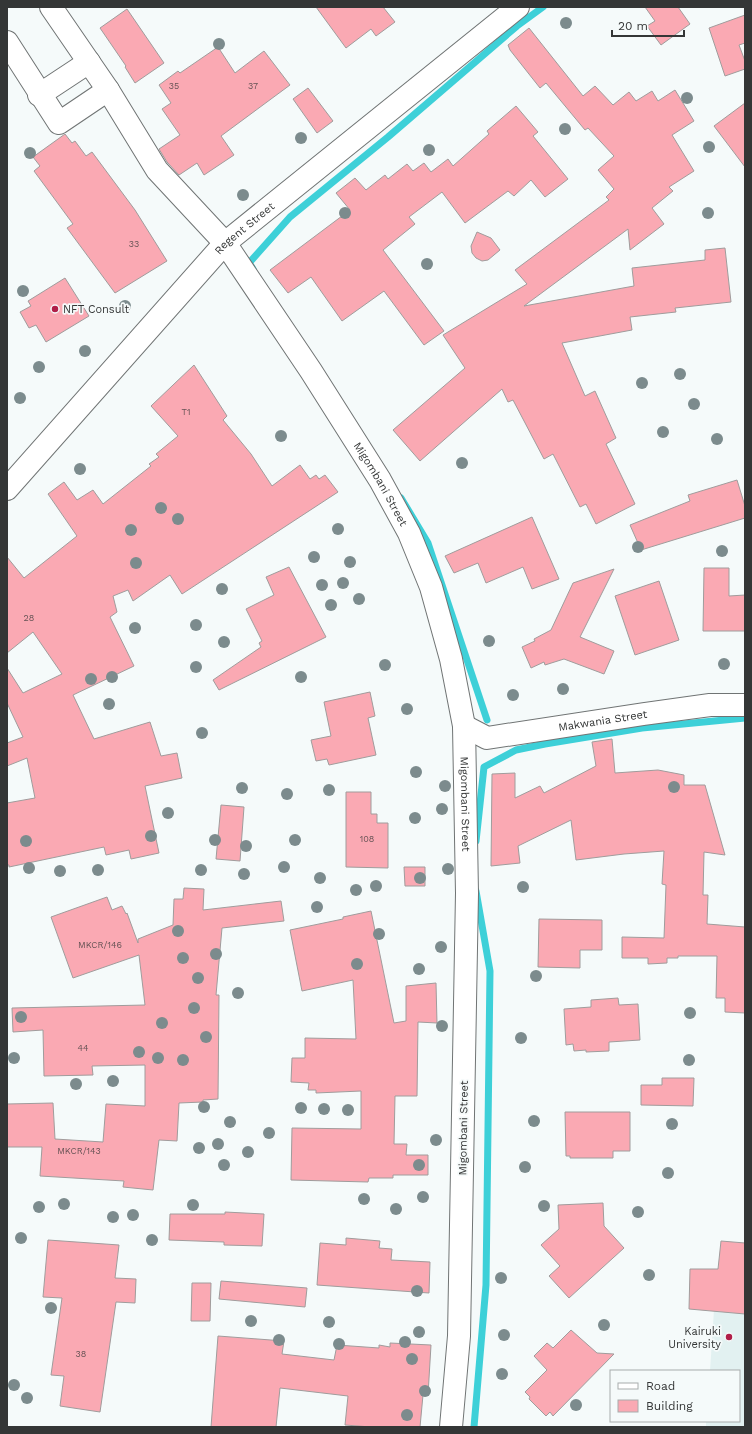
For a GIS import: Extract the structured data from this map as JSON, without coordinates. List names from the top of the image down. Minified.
{"streets":{"main road":["Regent Street","Migombani Street","Makwania Street"]},"crossings":[["Regent Street","Migombani Street"],["Migombani Street","Makwania Street"]],"places":["NFT Consult","Kairuki University"],"house_numbers":["35","37","33","T1","28","108","MKCR/146","44","MKCR/143","38"],"legend":["Road","Building"],"scale_bar":"20 m"}
